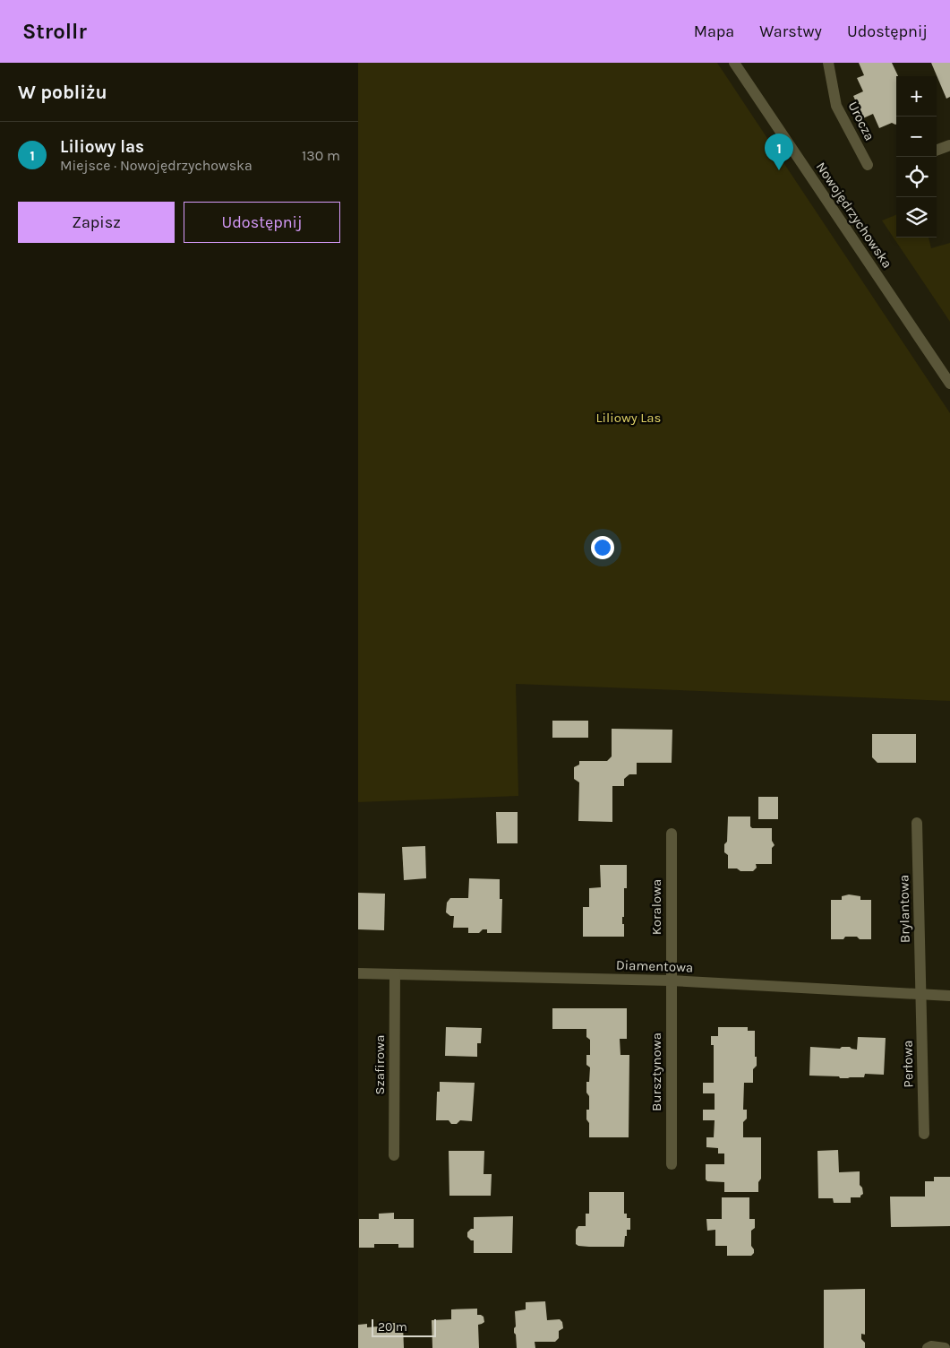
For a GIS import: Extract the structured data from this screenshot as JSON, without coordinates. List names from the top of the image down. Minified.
{"streets":{"street":["Urocza","Nowojędrzychowska","Koralowa","Brylantowa","Diamentowa","Perłowa","Szafirowa","Bursztynowa"]},"crossings":[["Koralowa","Diamentowa"],["Koralowa","Bursztynowa"],["Brylantowa","Diamentowa"],["Brylantowa","Perłowa"],["Diamentowa","Perłowa"],["Diamentowa","Szafirowa"],["Diamentowa","Bursztynowa"]],"parks":["Liliowy Las"],"scale_bar":"20 m","page":{"header":"Strollr","nav":["Mapa","Warstwy","Udostępnij"],"heading":"W pobliżu","map_buttons":["+","−"],"list":[{"mark":"1","name":"Liliowy las","note":"Miejsce · Nowojędrzychowska","value":"130 m"}],"pins":"1","buttons":["Zapisz","Udostępnij"],"scale":"20 m"}}
